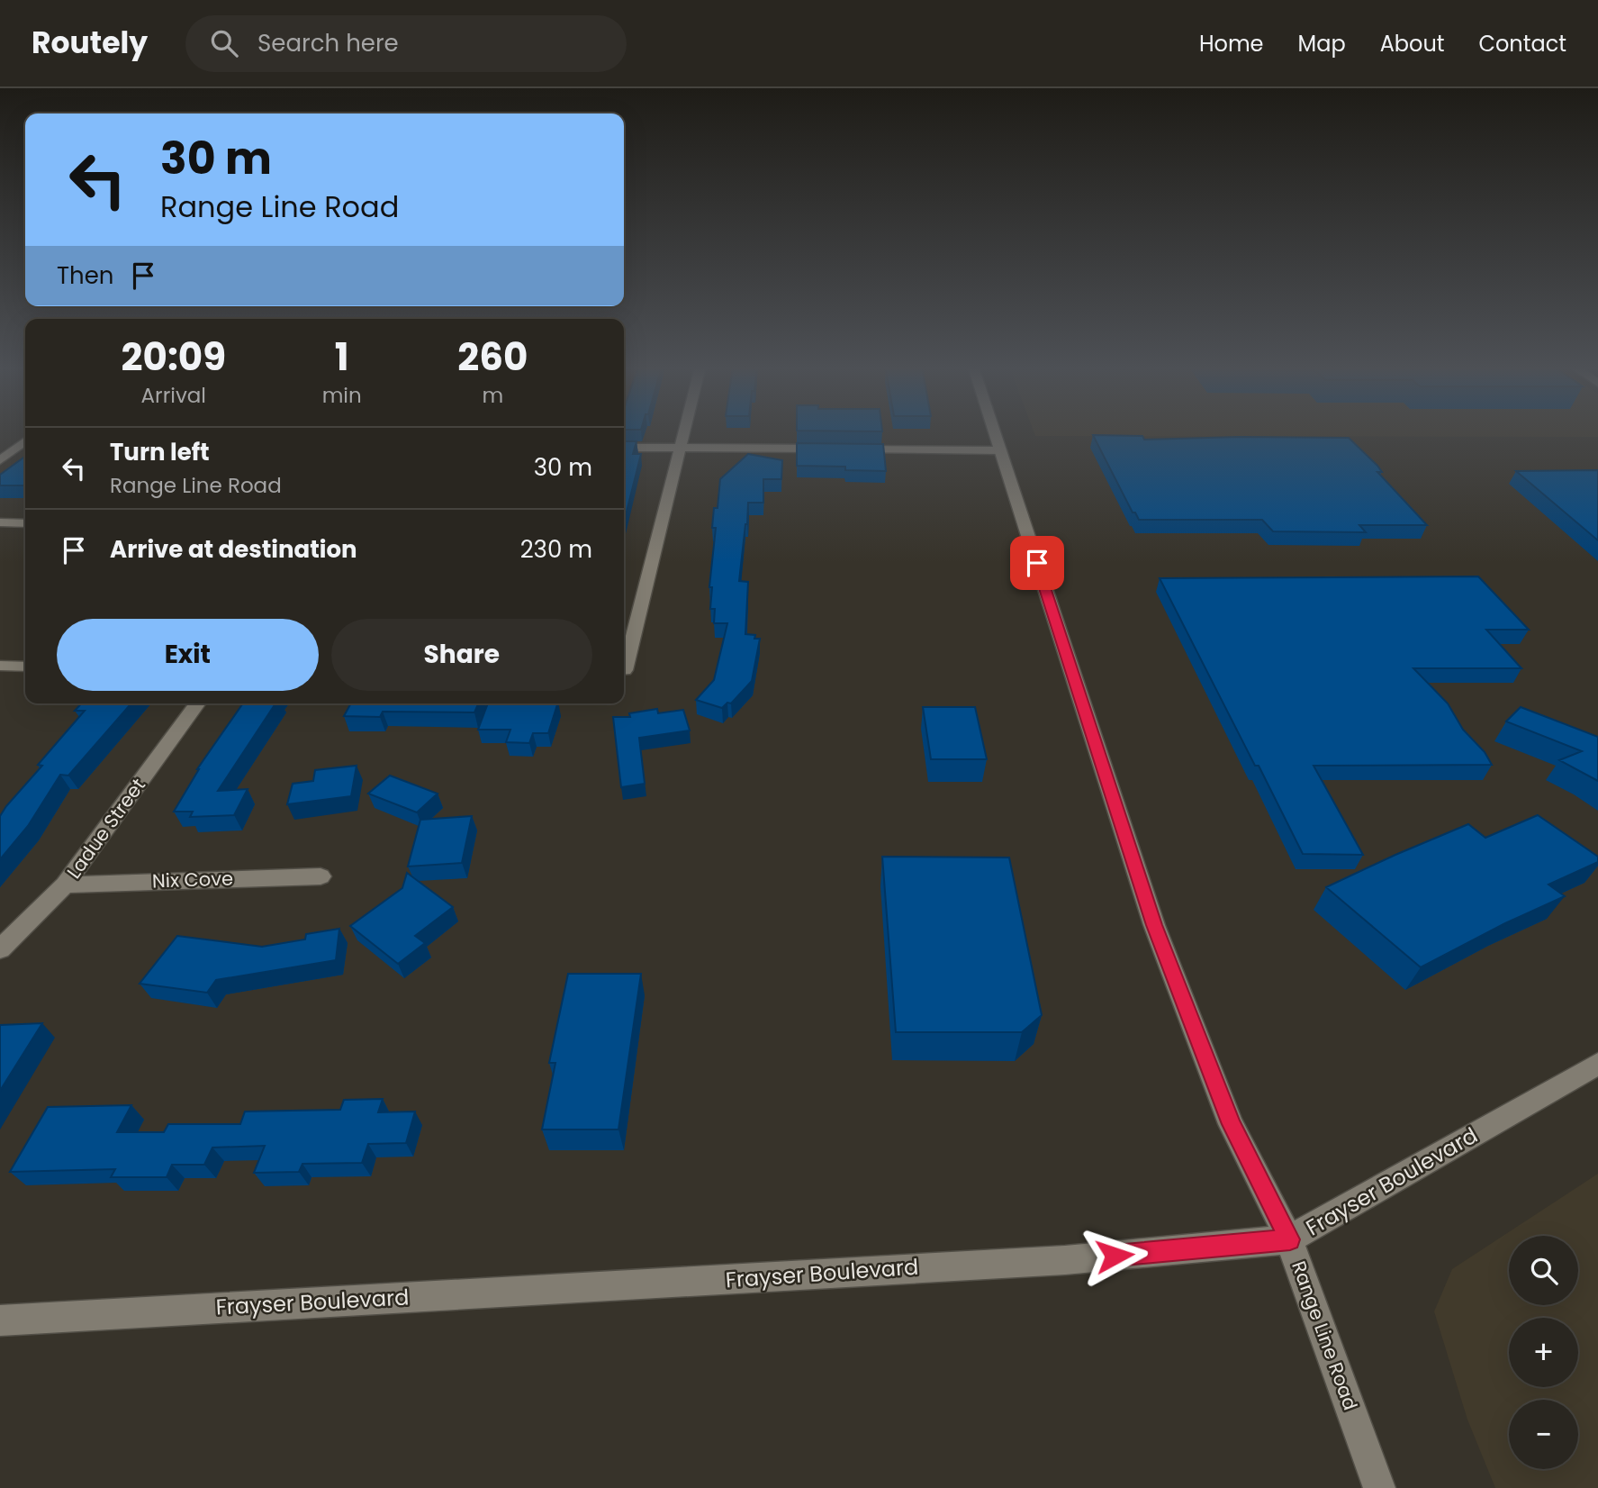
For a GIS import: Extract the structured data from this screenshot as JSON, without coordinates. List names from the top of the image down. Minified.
{"streets":{"main road":["Ladue Street","Nix Cove","Frayser Boulevard","Range Line Road"]},"crossings":[["Ladue Street","Nix Cove"],["Frayser Boulevard","Range Line Road"]],"page":{"header":"Routely","search":"Search here","nav":["Home","Map","About","Contact"],"turn":["30 m","Range Line Road"],"then":"Then","eta":["20:09","Arrival","1","min","260","m"],"list":[{"name":"Turn left","note":"Range Line Road","value":"30 m"},{"name":"Arrive at destination","value":"230 m"}],"buttons":["Exit","Share"],"map_buttons":["+","−"]}}
